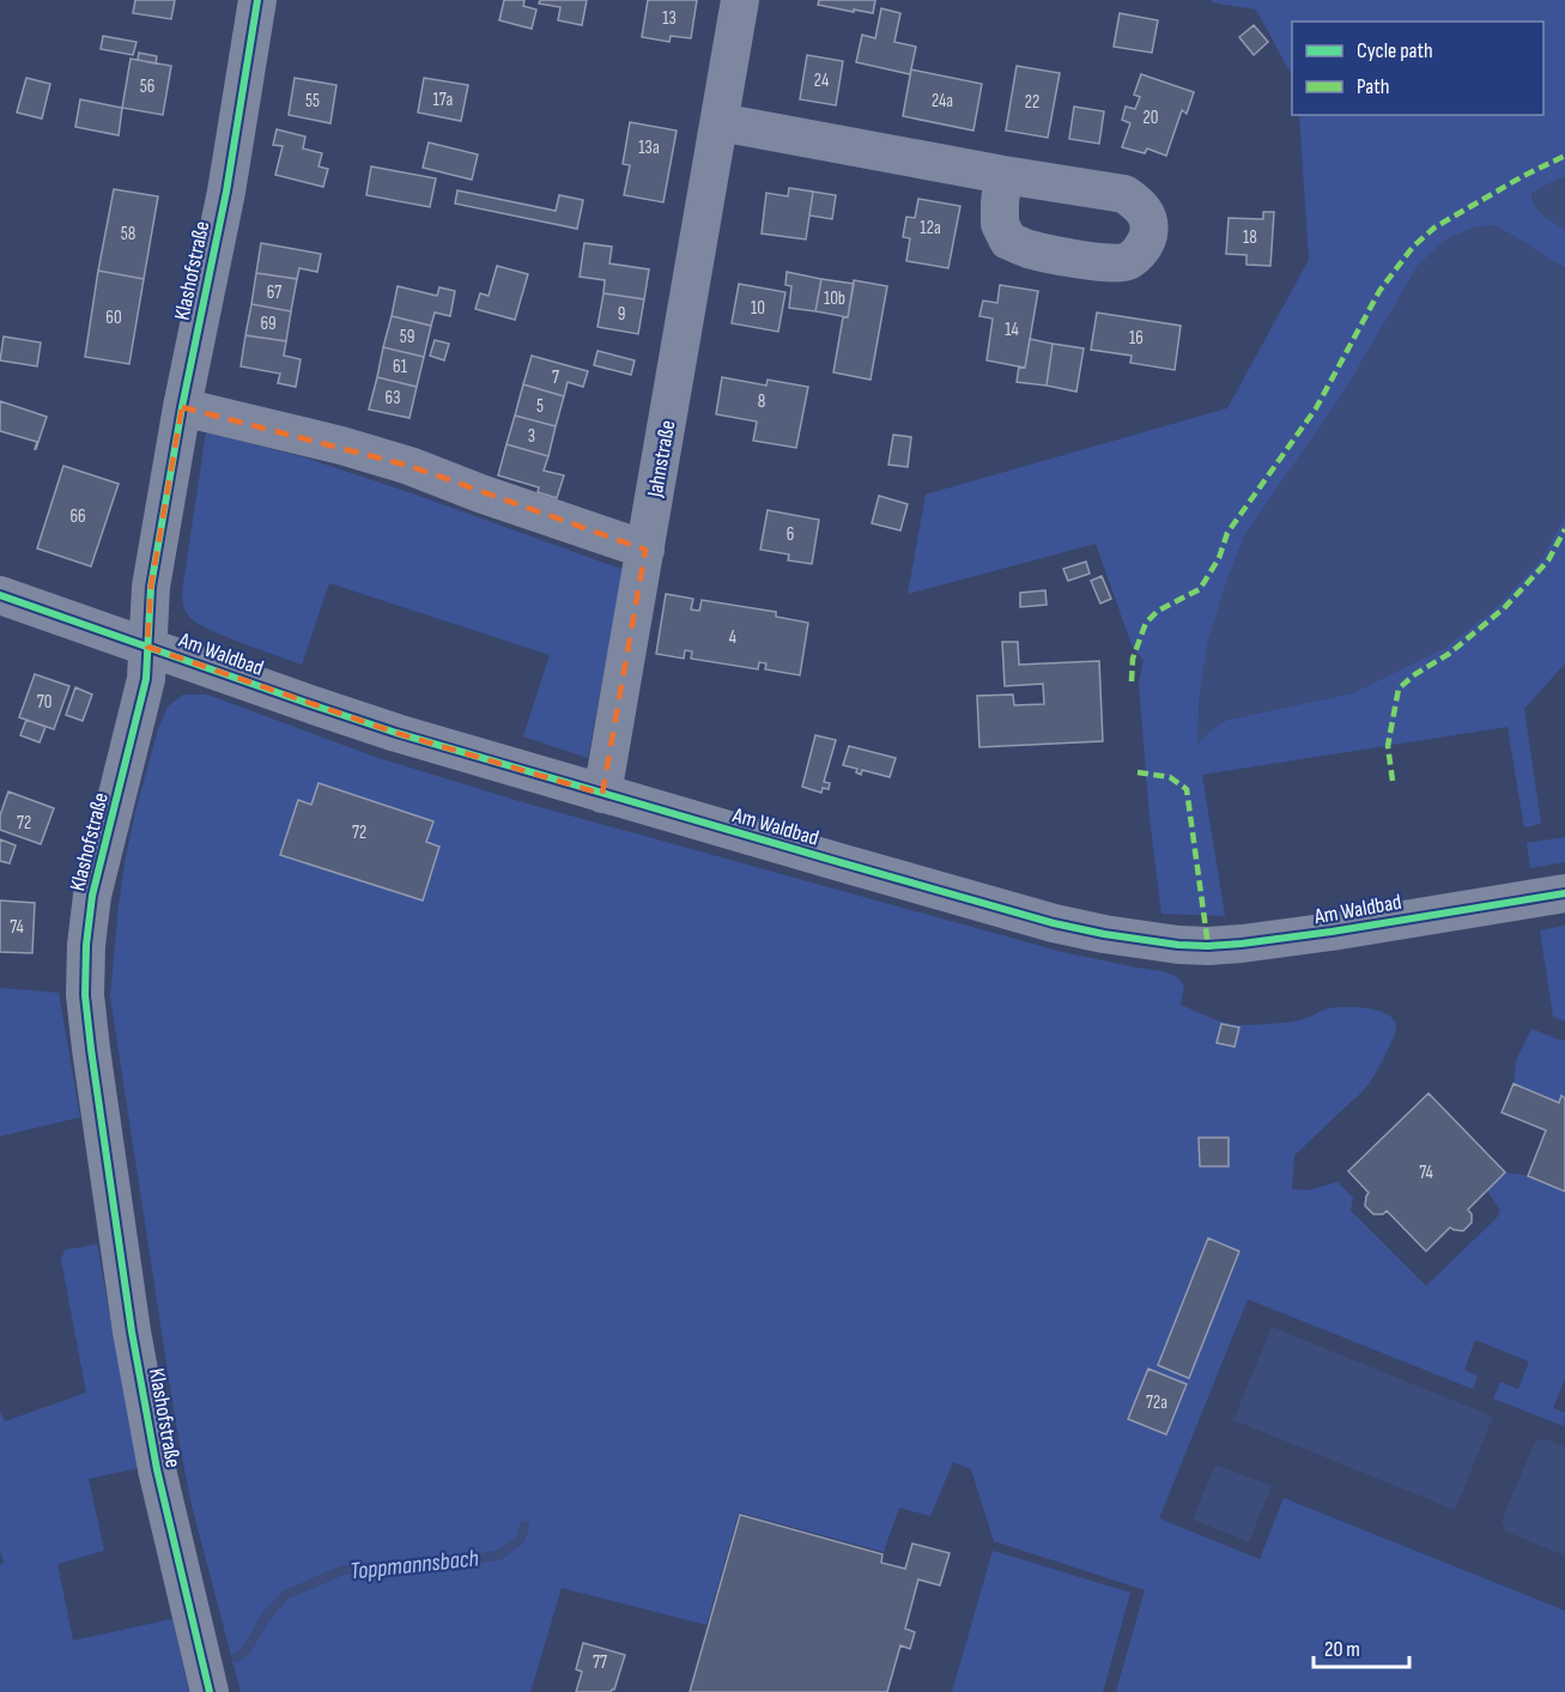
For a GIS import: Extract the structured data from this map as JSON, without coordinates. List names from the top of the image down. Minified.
{"streets":{"street":["Klashofstraße","Jahnstraße","Am Waldbad"]},"crossings":[["Klashofstraße","Am Waldbad"],["Jahnstraße","Am Waldbad"]],"water":["Toppmannsbach"],"house_numbers":["13","24","56","17a","55","24a","22","20","13a","12a","58","18","67","10b","10","9","60","69","14","59","16","61","7","63","8","5","3","66","6","4","70","72","72","74","74","72a","77"],"legend":["Cycle path","Path"],"scale_bar":"20 m"}
